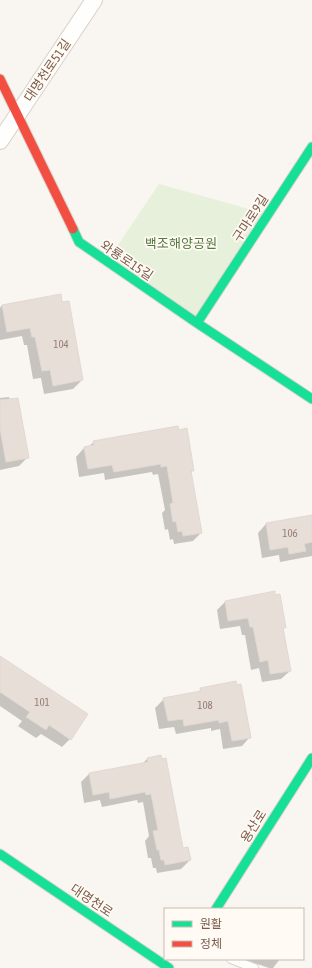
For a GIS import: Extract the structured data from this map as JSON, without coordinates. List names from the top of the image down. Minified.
{"streets":{"street":["대명천로51길","구마로9길","와룡로15길","용산로","대명천로"]},"crossings":[["대명천로51길","와룡로15길"],["구마로9길","와룡로15길"]],"parks":["백조해양공원"],"house_numbers":["104","106","101","108"],"legend":["원활","정체"]}
